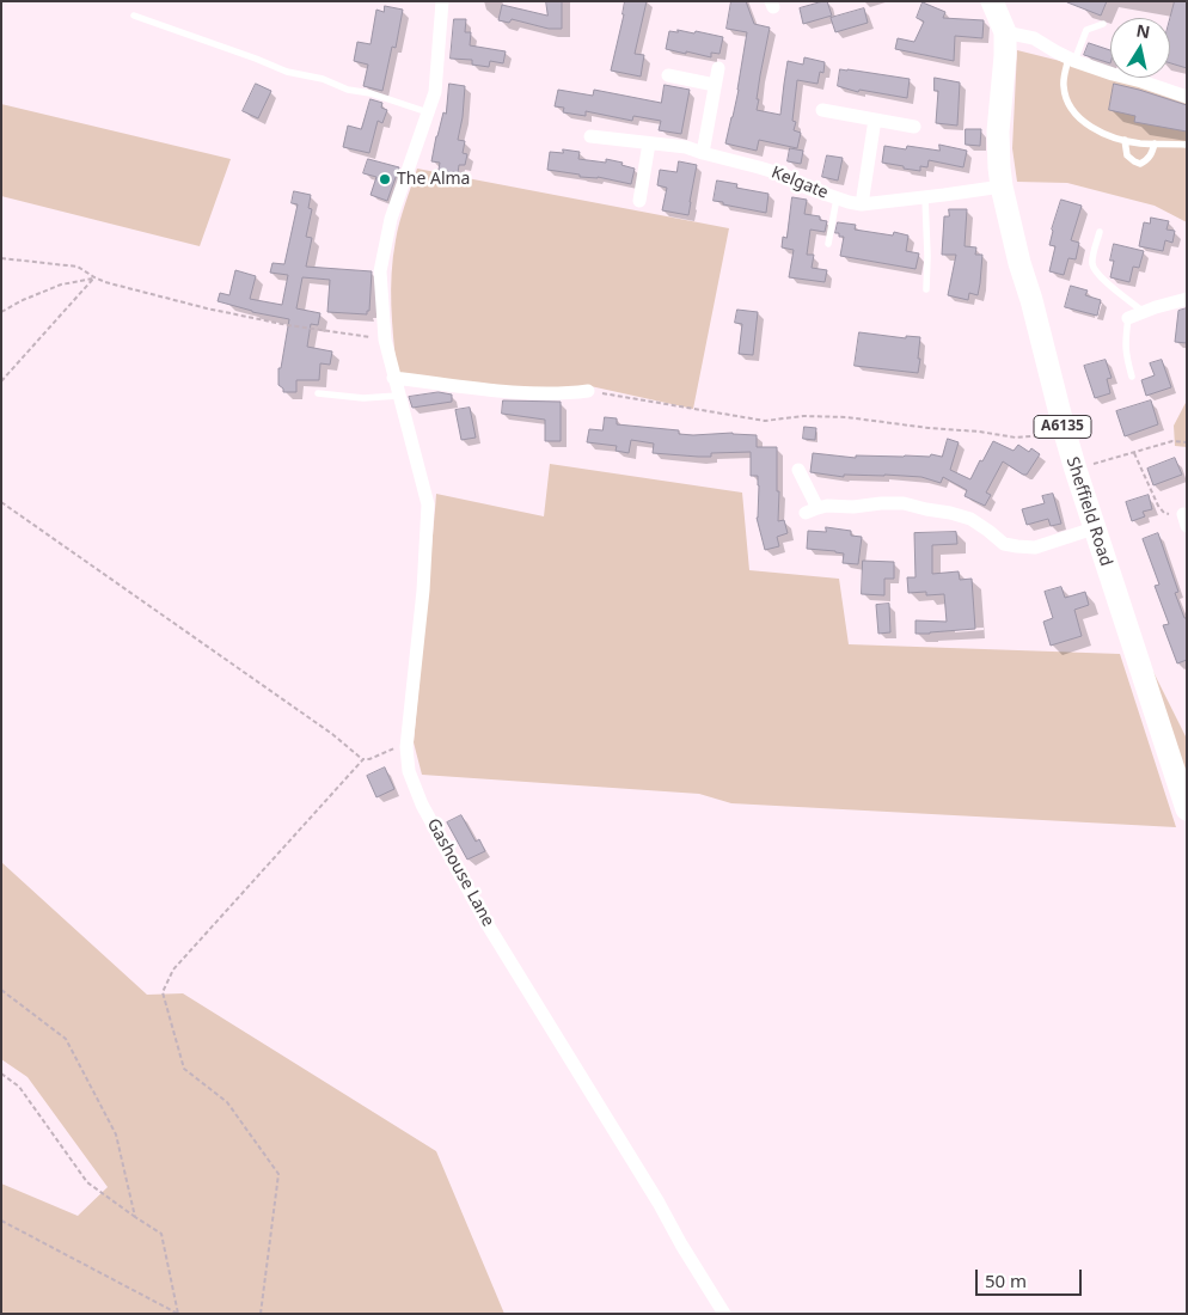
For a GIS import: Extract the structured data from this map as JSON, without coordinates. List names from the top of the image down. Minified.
{"streets":{"main road":["A6135","Sheffield Road"],"street":["Kelgate","Gashouse Lane"]},"crossings":[["Kelgate","Sheffield Road"],["A6135","Sheffield Road"]],"places":["The Alma"],"scale_bar":"50 m","north":"top"}
